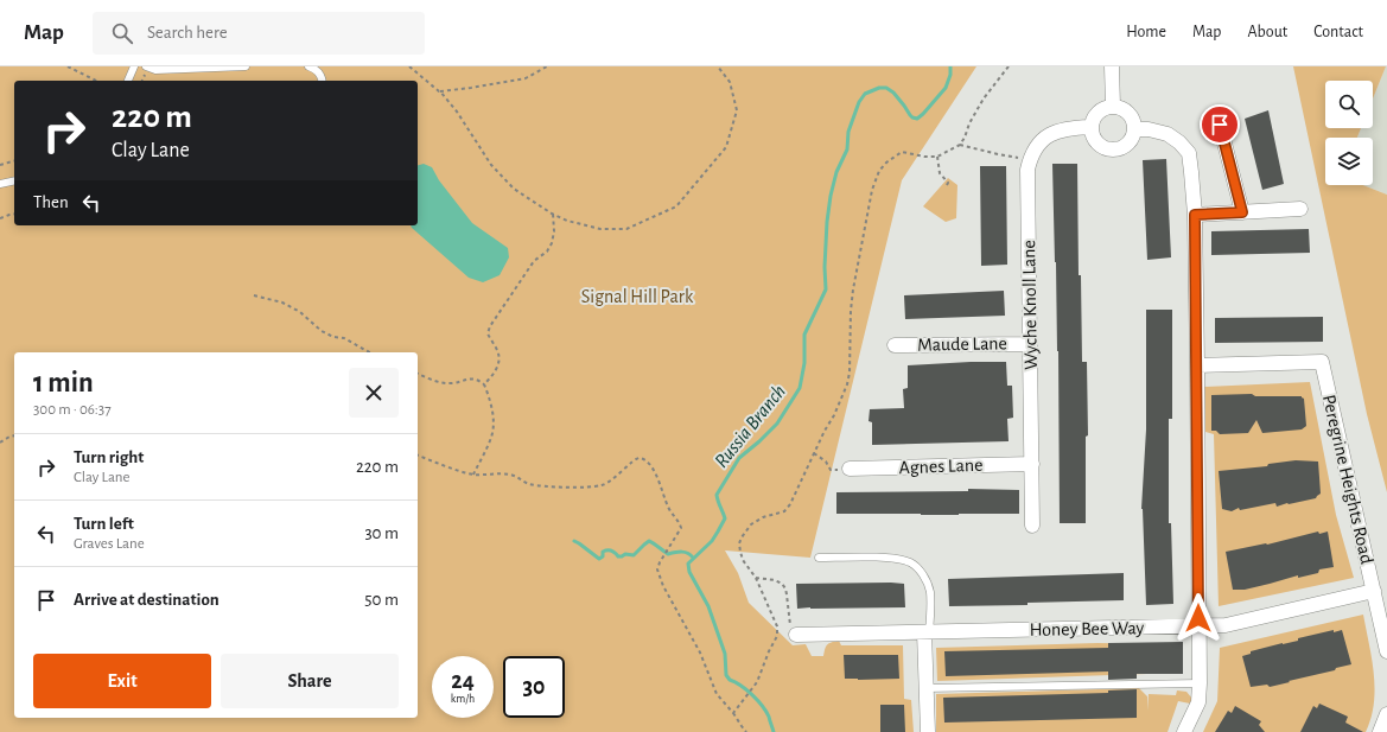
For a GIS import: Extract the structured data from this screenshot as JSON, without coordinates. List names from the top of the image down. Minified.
{"streets":{"street":["Wyche Knoll Lane","Maude Lane","Agnes Lane","Peregrine Heights Road","Honey Bee Way"]},"crossings":[["Wyche Knoll Lane","Maude Lane"],["Wyche Knoll Lane","Agnes Lane"],["Peregrine Heights Road","Honey Bee Way"]],"water":["Russia Branch"],"parks":["Signal Hill Park"],"page":{"header":"Map","search":"Search here","nav":["Home","Map","About","Contact"],"turn":["220 m","Clay Lane"],"then":"Then","heading":["1 min","300 m · 06:37"],"list":[{"name":"Turn right","note":"Clay Lane","value":"220 m"},{"name":"Turn left","note":"Graves Lane","value":"30 m"},{"name":"Arrive at destination","value":"50 m"}],"buttons":["Exit","Share"],"speed":"24 km/h","limit":"30"}}
